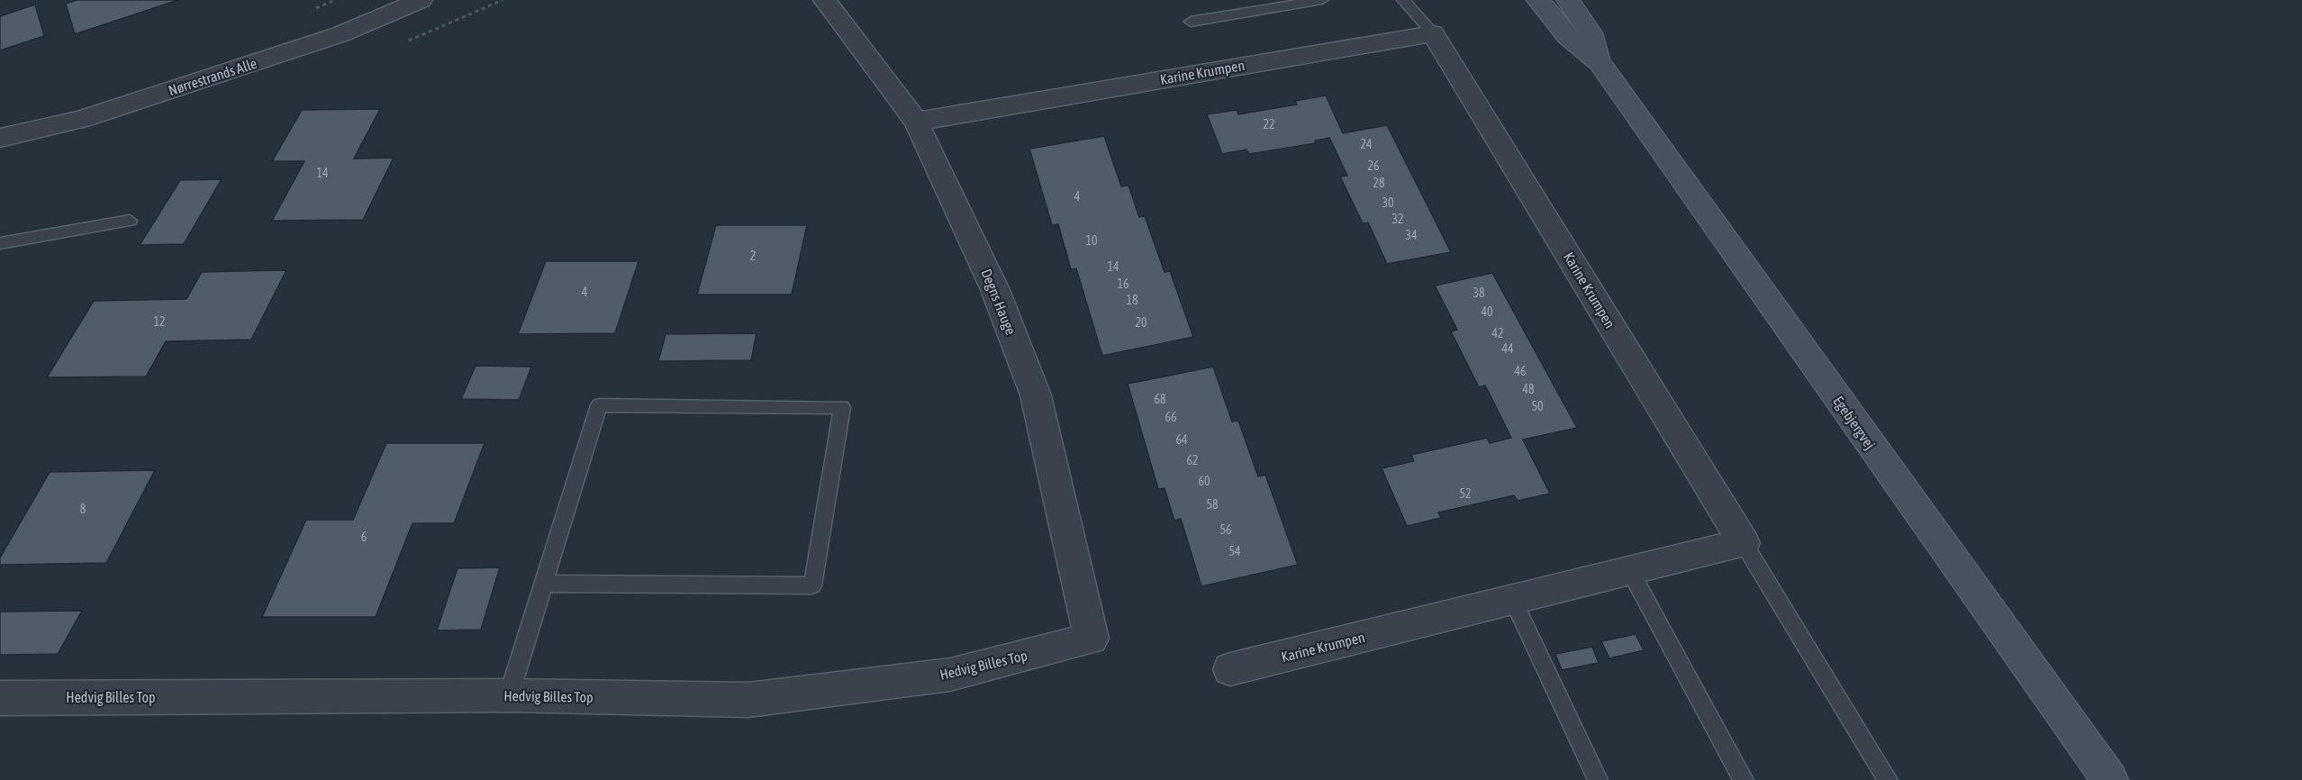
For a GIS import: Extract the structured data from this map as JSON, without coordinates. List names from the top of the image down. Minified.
{"streets":{"street":["Karine Krumpen","Nørrestrands Alle","Degns Hauge","Egebjergvej","Hedvig Billes Top"]},"crossings":[["Karine Krumpen","Degns Hauge"],["Degns Hauge","Hedvig Billes Top"]],"house_numbers":["22","24","26","14","28","4","30","32","34","10","2","14","16","4","38","18","40","12","20","42","44","46","48","68","50","66","64","62","60","52","58","8","56","6","54"]}
